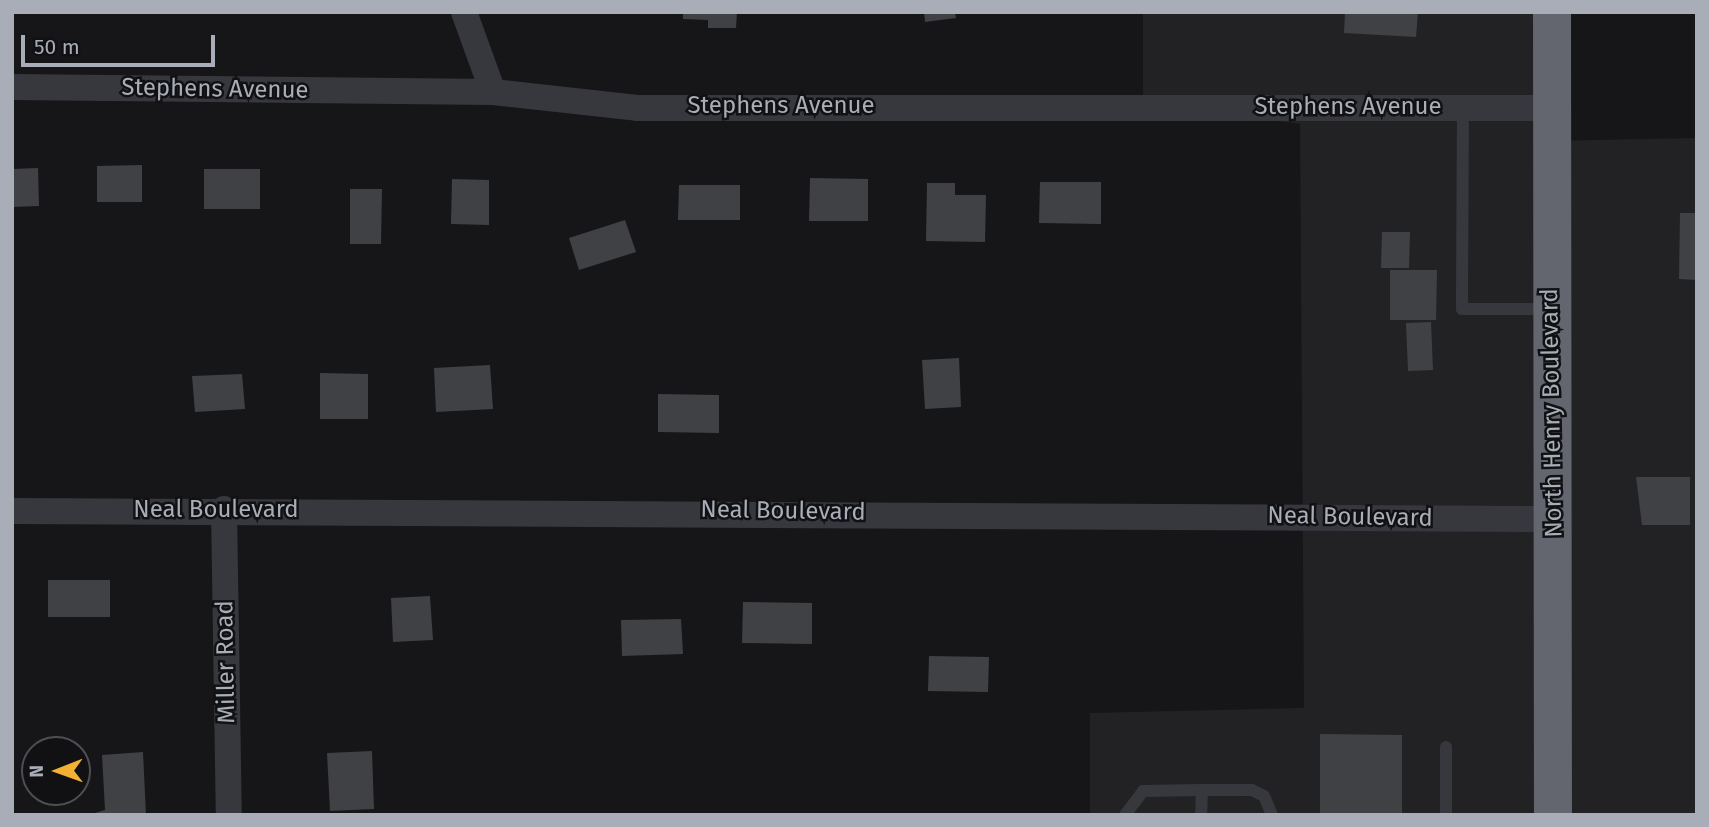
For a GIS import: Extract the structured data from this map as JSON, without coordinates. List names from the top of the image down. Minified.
{"streets":{"highway":["North Henry Boulevard"],"street":["Stephens Avenue","Neal Boulevard","Miller Road"]},"crossings":[["Stephens Avenue","North Henry Boulevard"],["North Henry Boulevard","Neal Boulevard"],["Neal Boulevard","Miller Road"]],"scale_bar":"50 m","north":"left"}
